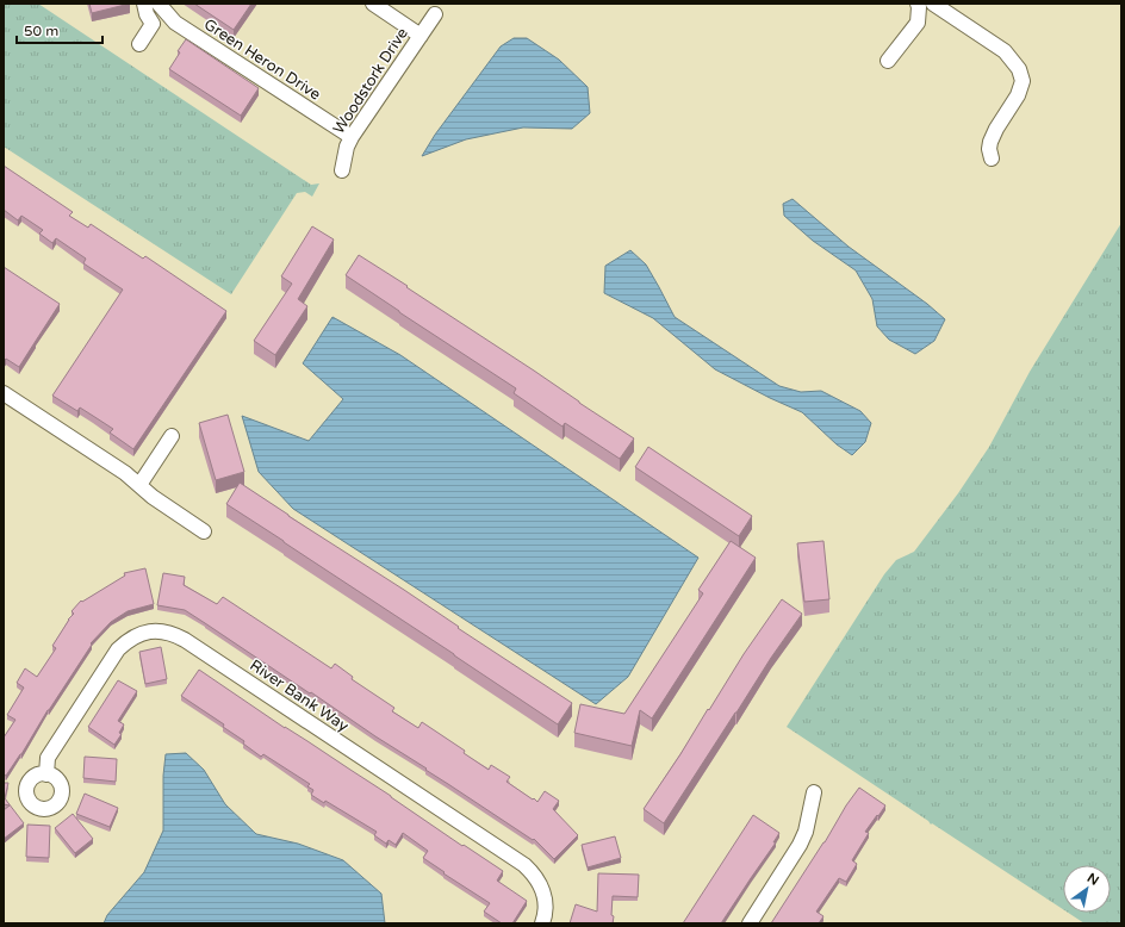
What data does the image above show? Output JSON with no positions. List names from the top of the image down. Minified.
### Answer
{"streets":{"street":["Green Heron Drive","Woodstork Drive","River Bank Way"]},"crossings":[["Green Heron Drive","Woodstork Drive"]],"scale_bar":"50 m","north":"top right"}
